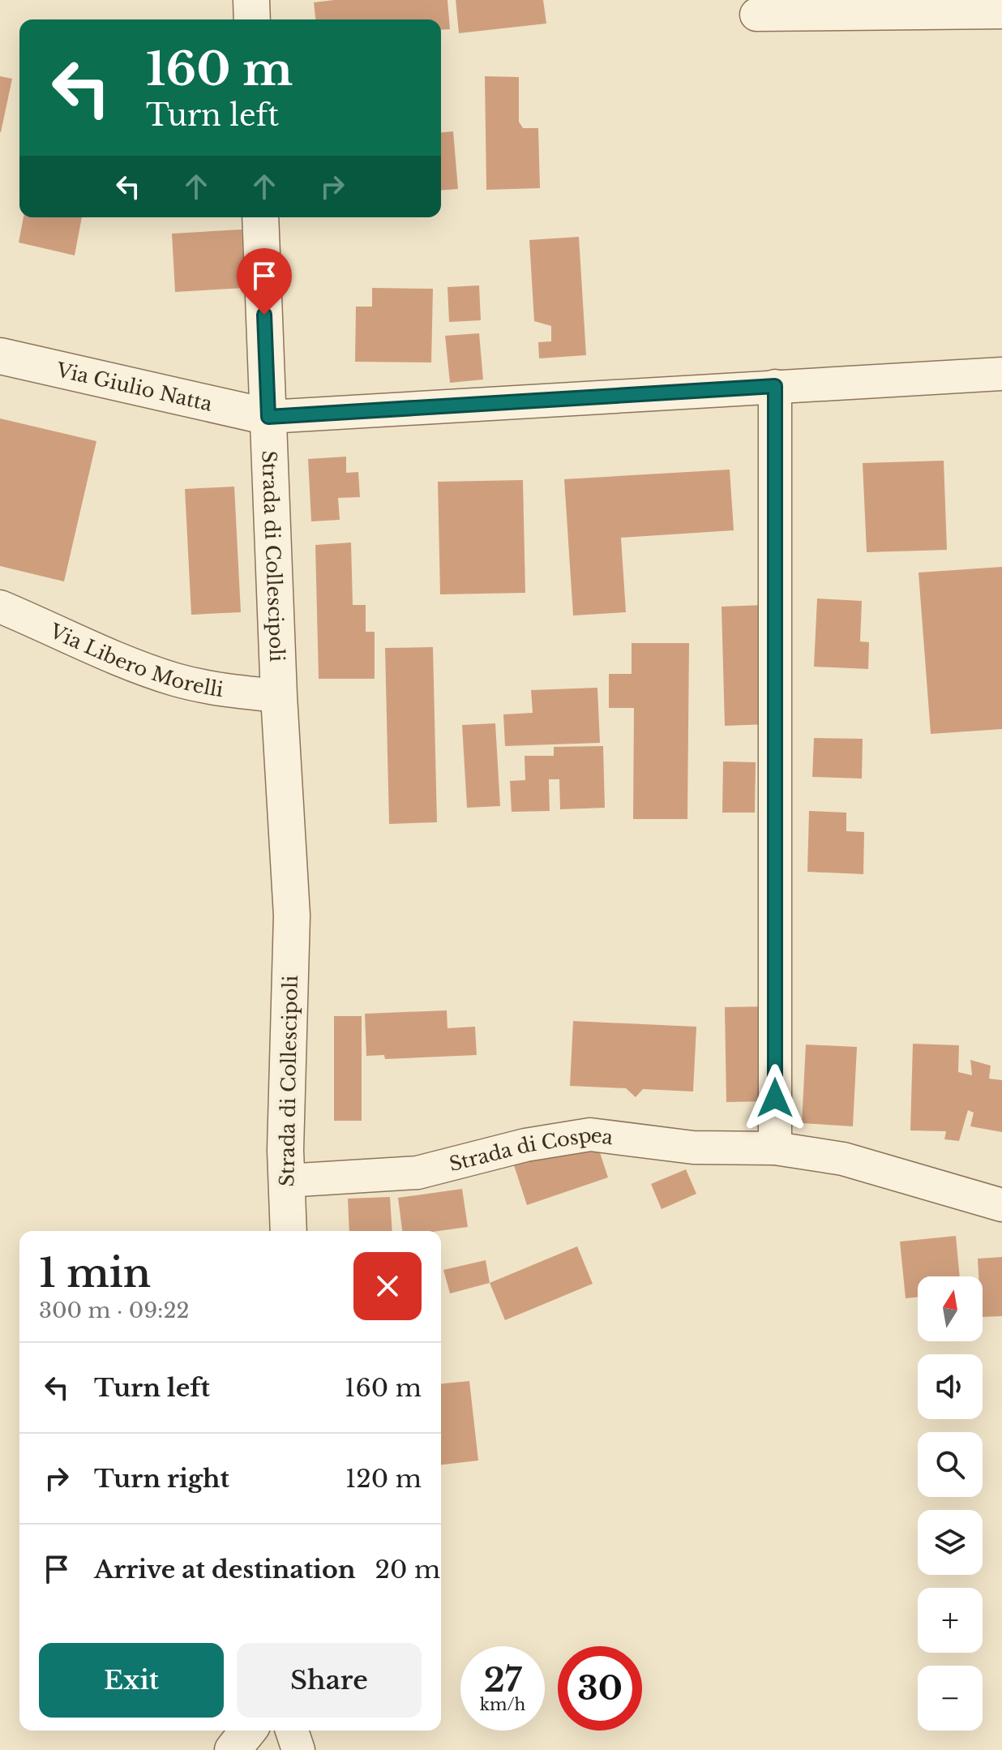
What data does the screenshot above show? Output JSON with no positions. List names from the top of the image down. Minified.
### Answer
{"streets":{"street":["Via Giulio Natta","Strada di Collescipoli","Via Libero Morelli","Strada di Cospea"]},"crossings":[["Via Giulio Natta","Strada di Collescipoli"],["Strada di Collescipoli","Via Libero Morelli"],["Strada di Collescipoli","Strada di Cospea"]],"north":"top","page":{"turn":["160 m","Turn left"],"heading":["1 min","300 m · 09:22"],"map_buttons":["+","−"],"list":[{"name":"Turn left","value":"160 m"},{"name":"Turn right","value":"120 m"},{"name":"Arrive at destination","value":"20 m"}],"buttons":["Exit","Share"],"speed":"27 km/h","limit":"30"}}
